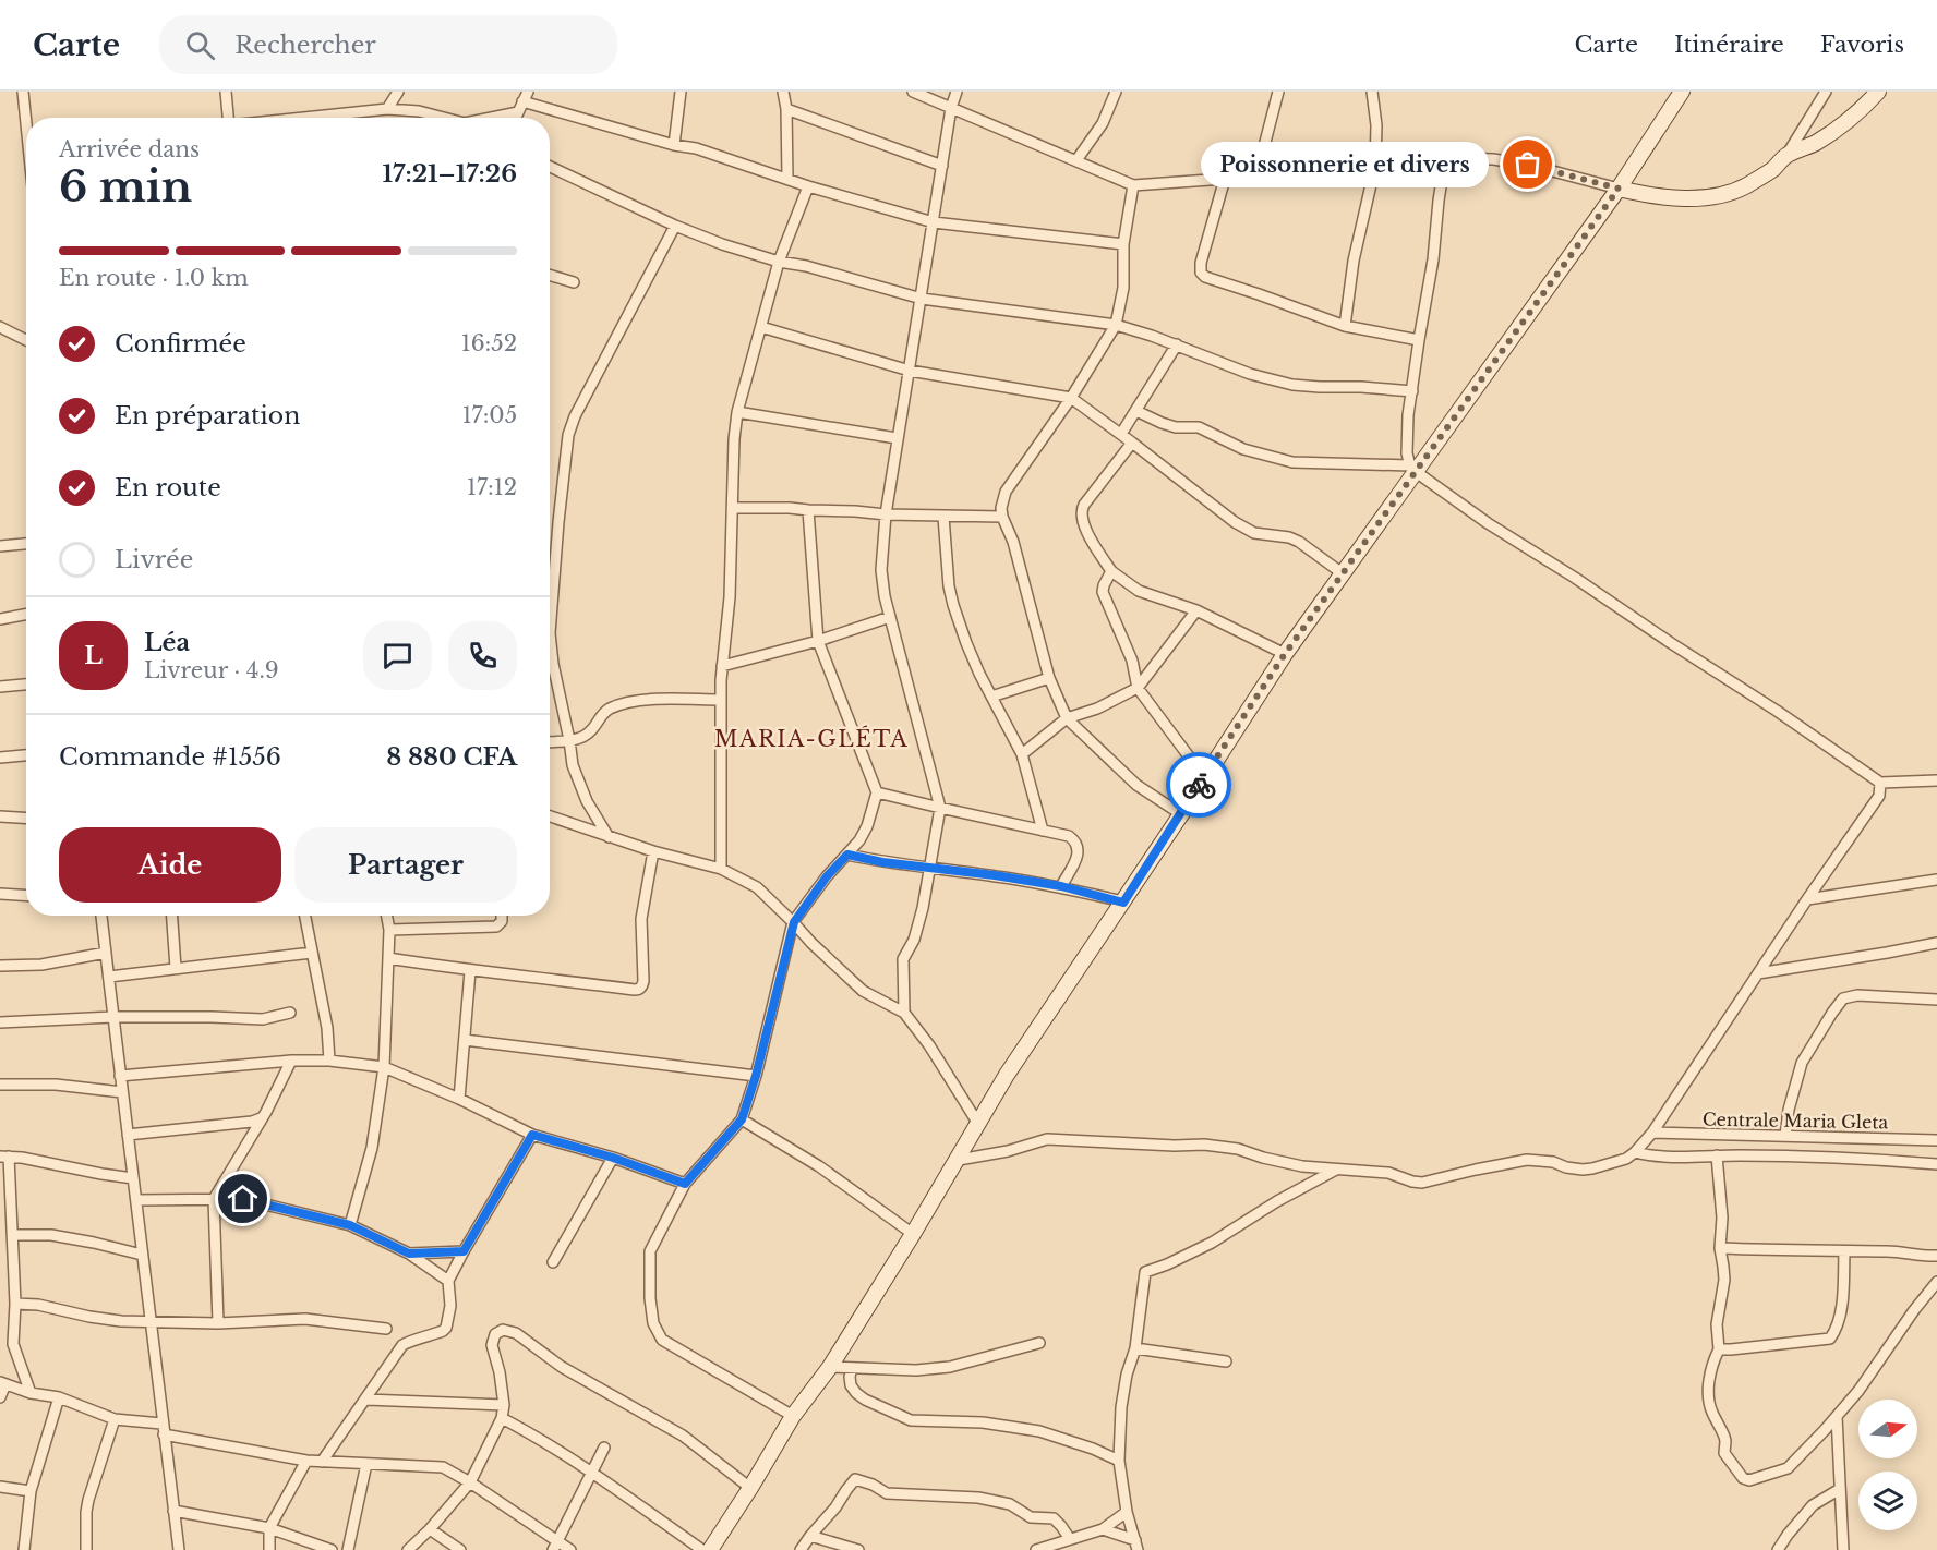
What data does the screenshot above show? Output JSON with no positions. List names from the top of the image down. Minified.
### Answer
{"streets":{"street":["Centrale Maria Gleta"]},"districts":["MARIA-GLÉTA"],"places":["Poissonnerie et divers"],"north":"right","page":{"header":"Carte","search":"Rechercher","nav":["Carte","Itinéraire","Favoris"],"heading":["6 min","Arrivée dans","17:21–17:26"],"panel":["Léa","Livreur · 4.9","Commande #1556","8 880 CFA"],"bubble":"Poissonnerie et divers","bar":"En route · 1.0 km","list":[["Confirmée","16:52"],["En préparation","17:05"],["En route","17:12"],"Livrée"],"round":"L","buttons":["Aide","Partager"]}}
